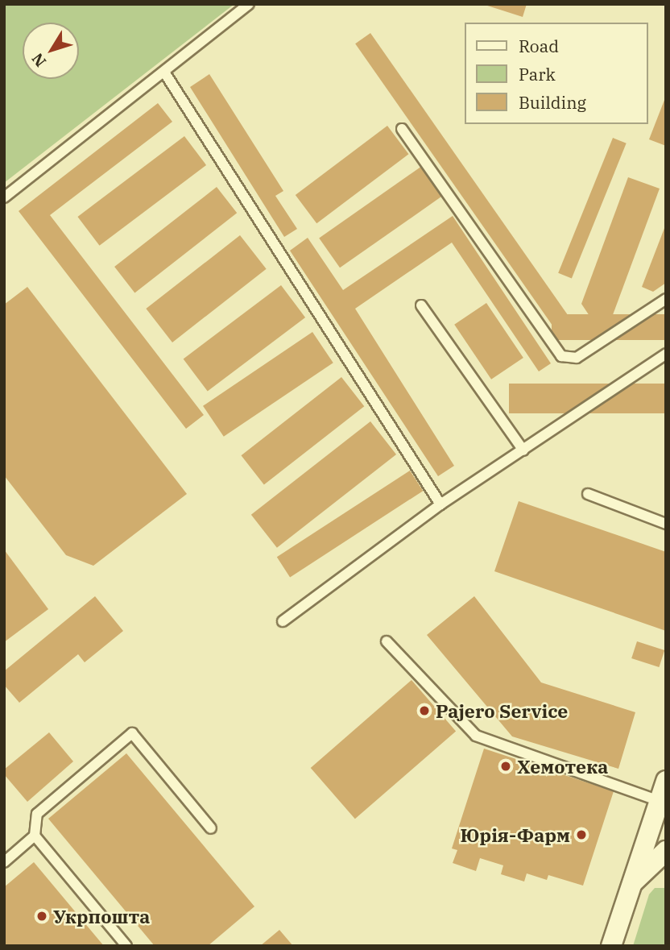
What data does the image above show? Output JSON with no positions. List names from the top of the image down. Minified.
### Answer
{"places":["Pajero Service","Хемотека","Юрія-Фарм","Укрпошта"],"legend":["Road","Park","Building"],"north":"bottom left"}
